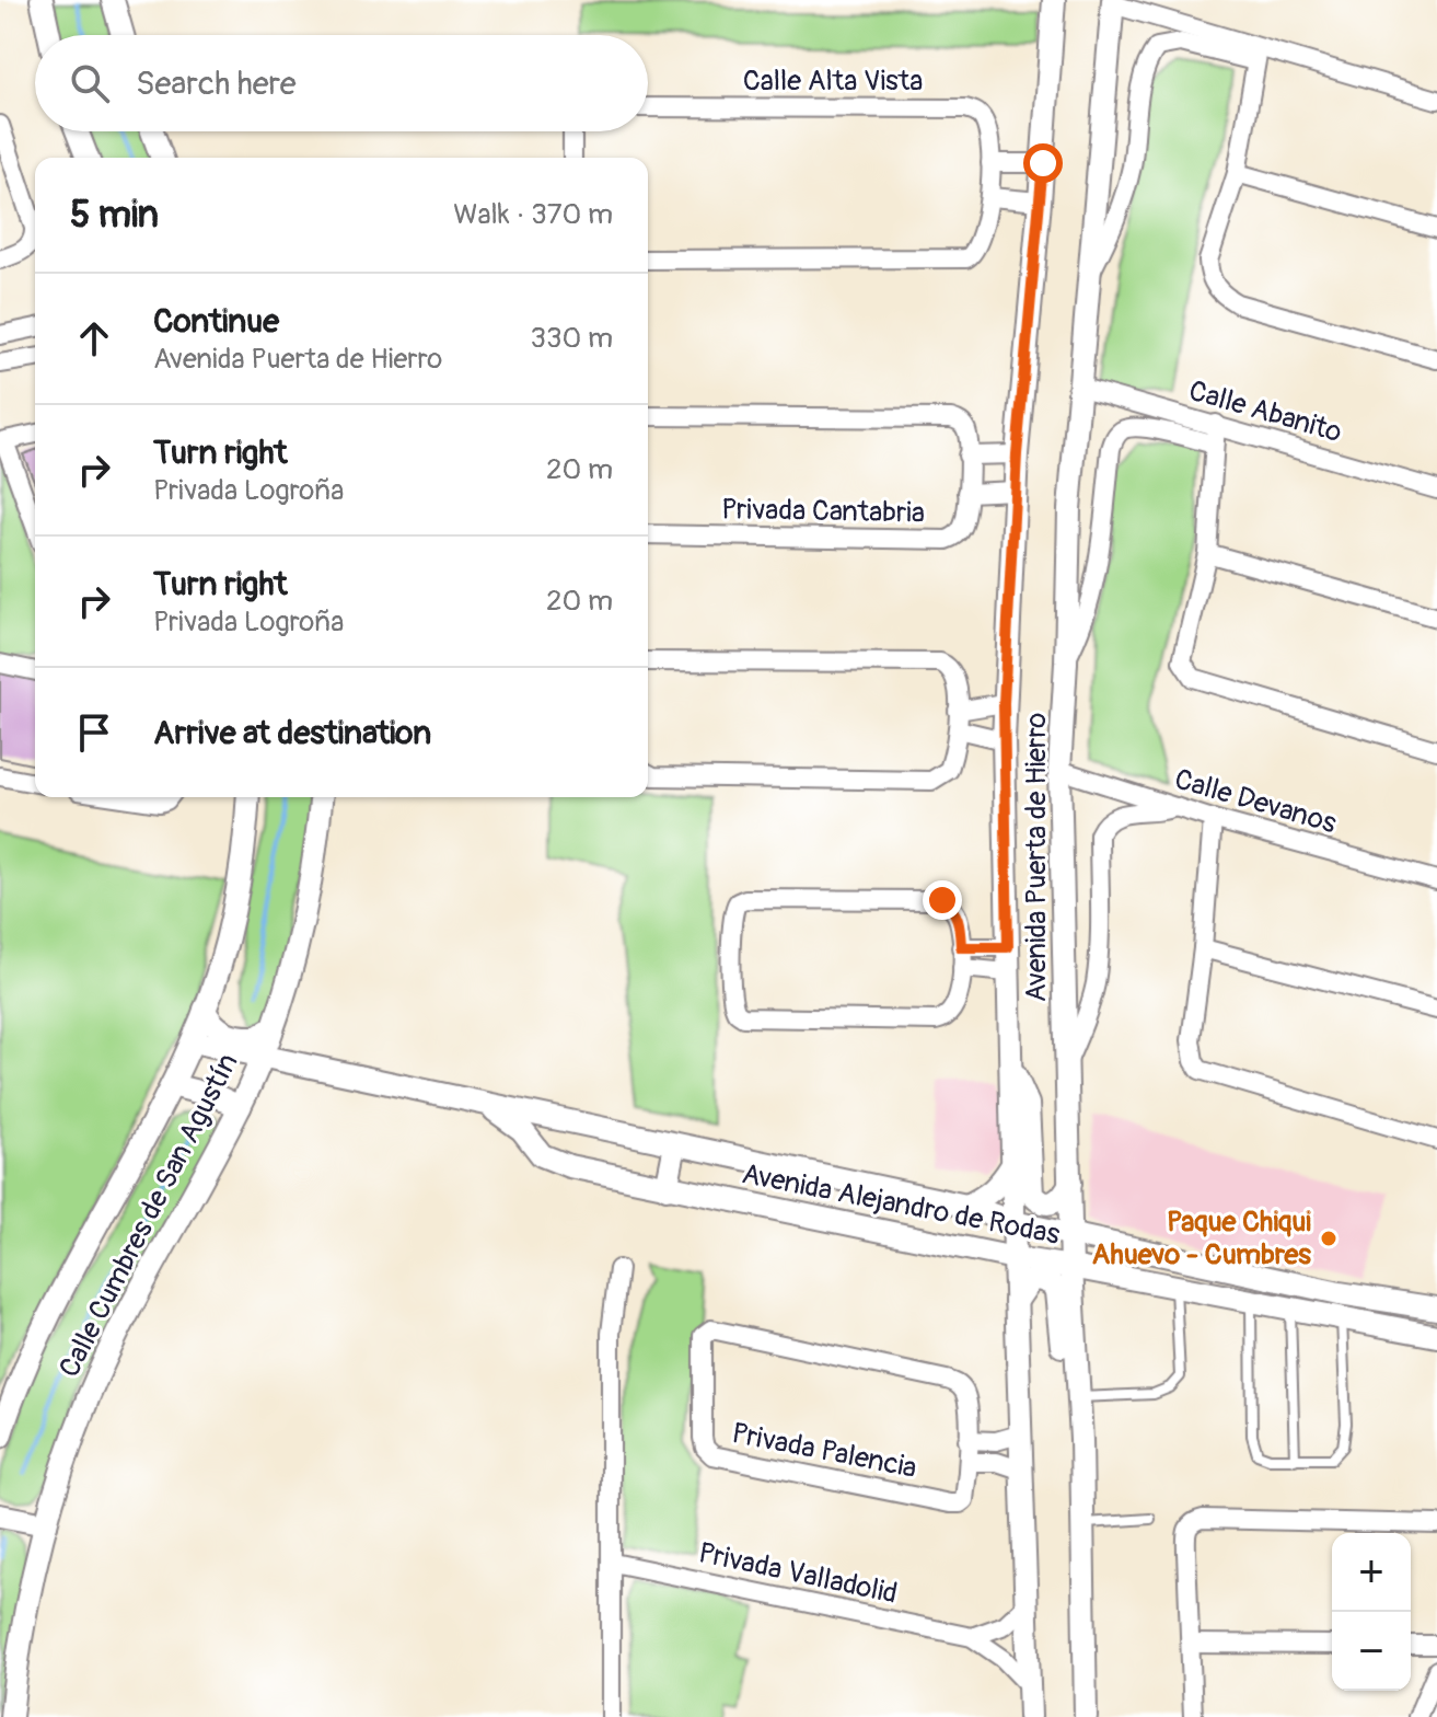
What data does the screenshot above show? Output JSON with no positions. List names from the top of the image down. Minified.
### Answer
{"streets":{"street":["Calle Alta Vista","Calle Abanito","Privada Cantabria","Calle Devanos","Avenida Puerta de Hierro","Avenida Alejandro de Rodas","Calle Cumbres de San Agustín","Privada Palencia","Privada Valladolid"]},"crossings":[["Calle Abanito","Avenida Puerta de Hierro"],["Privada Cantabria","Avenida Puerta de Hierro"],["Calle Devanos","Avenida Puerta de Hierro"],["Avenida Puerta de Hierro","Avenida Alejandro de Rodas"],["Avenida Puerta de Hierro","Privada Valladolid"],["Avenida Alejandro de Rodas","Calle Cumbres de San Agustín"]],"places":["Paque Chiqui Ahuevo - Cumbres"],"page":{"search":"Search here","heading":["5 min","Walk · 370 m"],"list":[["Continue","Avenida Puerta de Hierro","330 m"],["Turn right","Privada Logroña","20 m"],["Turn right","Privada Logroña","20 m"],"Arrive at destination"],"map_buttons":["+","−"]}}
